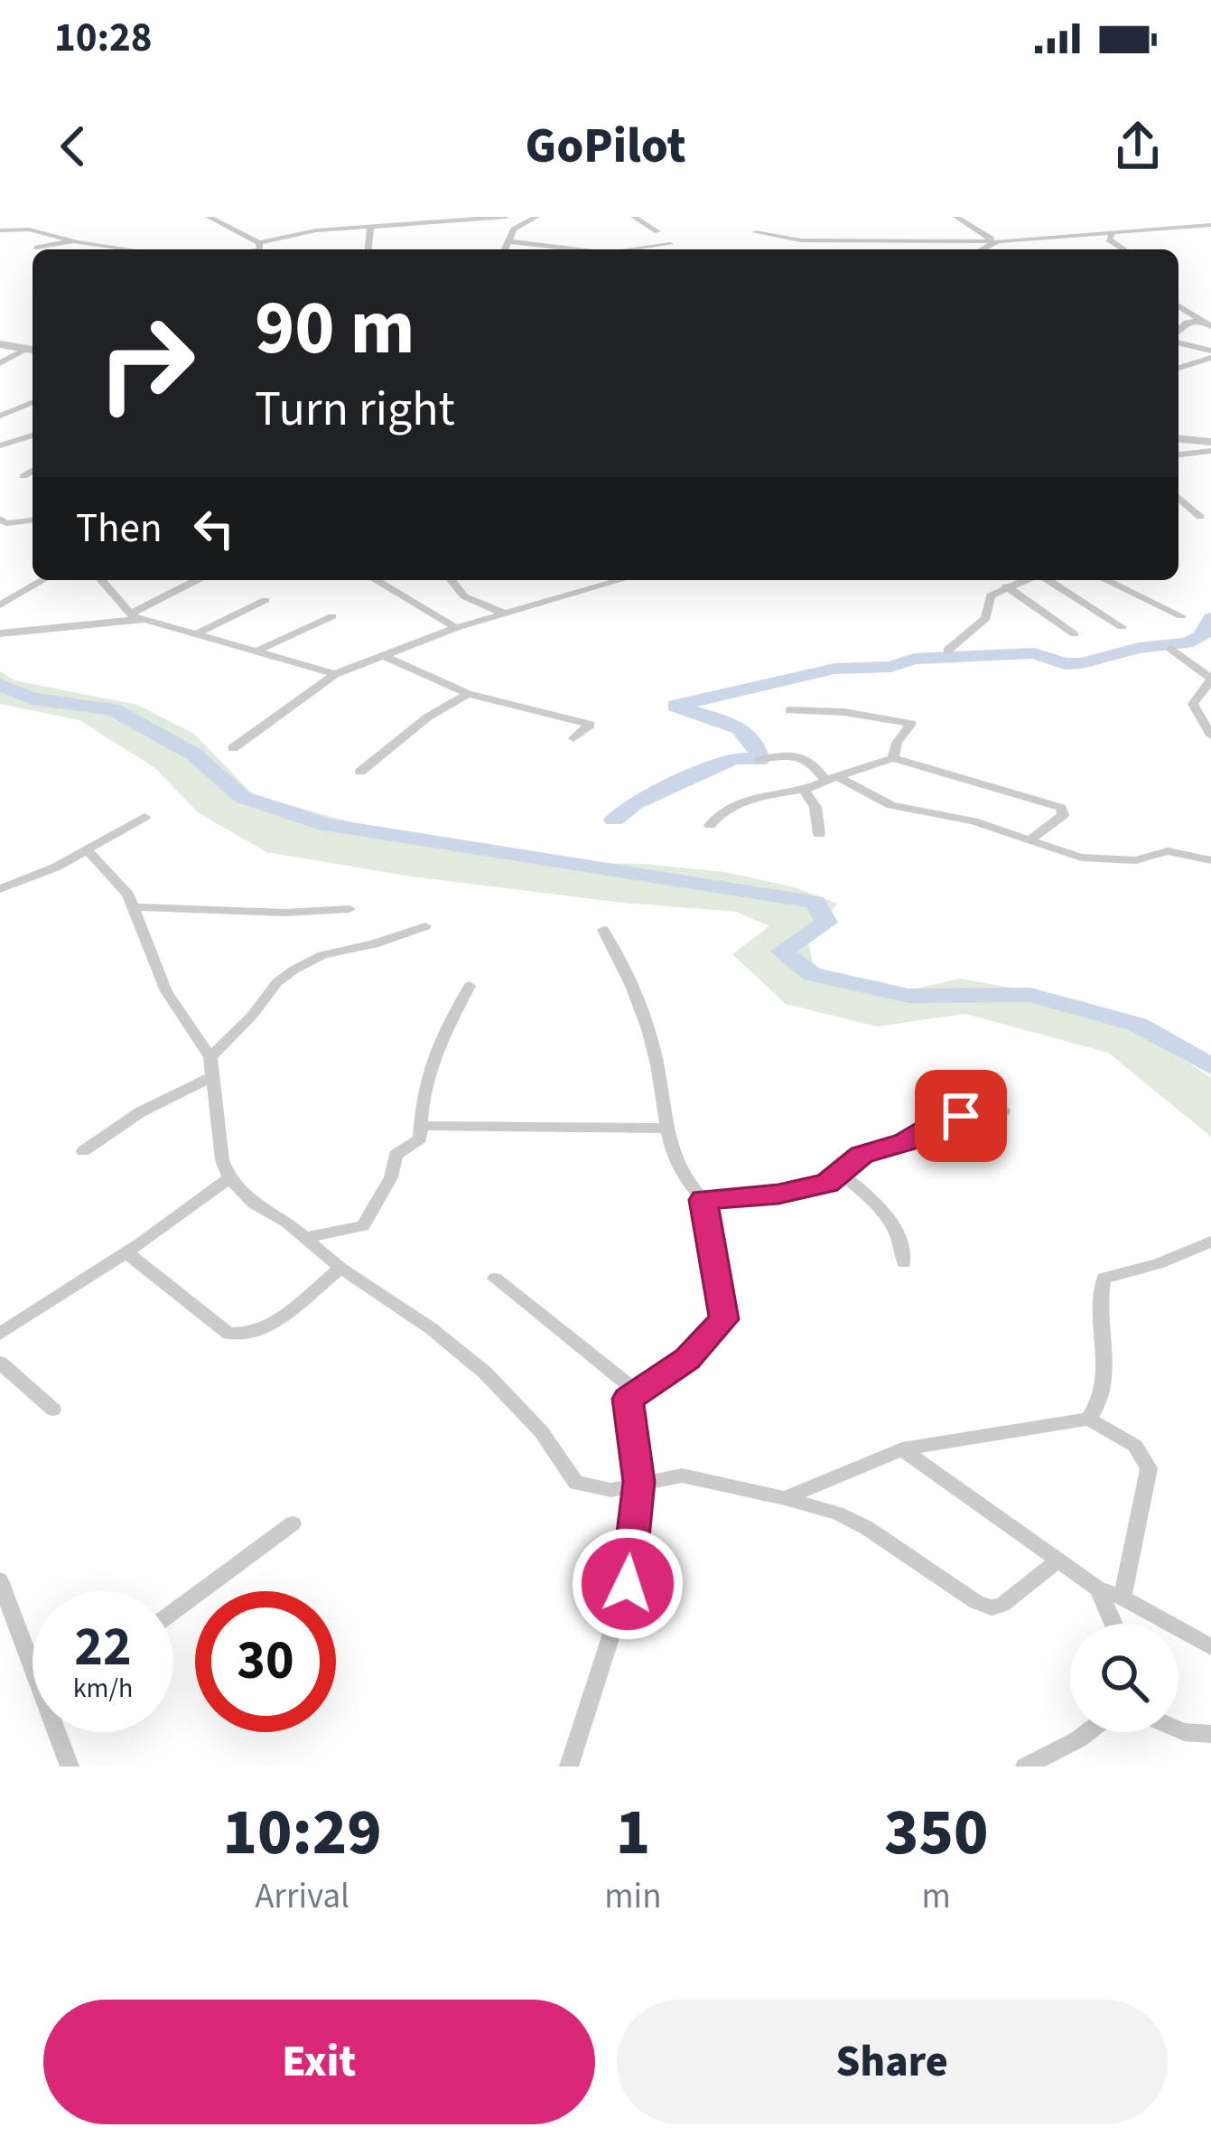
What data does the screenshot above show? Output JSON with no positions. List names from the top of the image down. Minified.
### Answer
{"page":{"status":"10:28","header":"GoPilot","turn":["90 m","Turn right"],"then":"Then","speed":"22 km/h","limit":"30","eta":["10:29","Arrival","1","min","350","m"],"buttons":["Exit","Share"]}}
